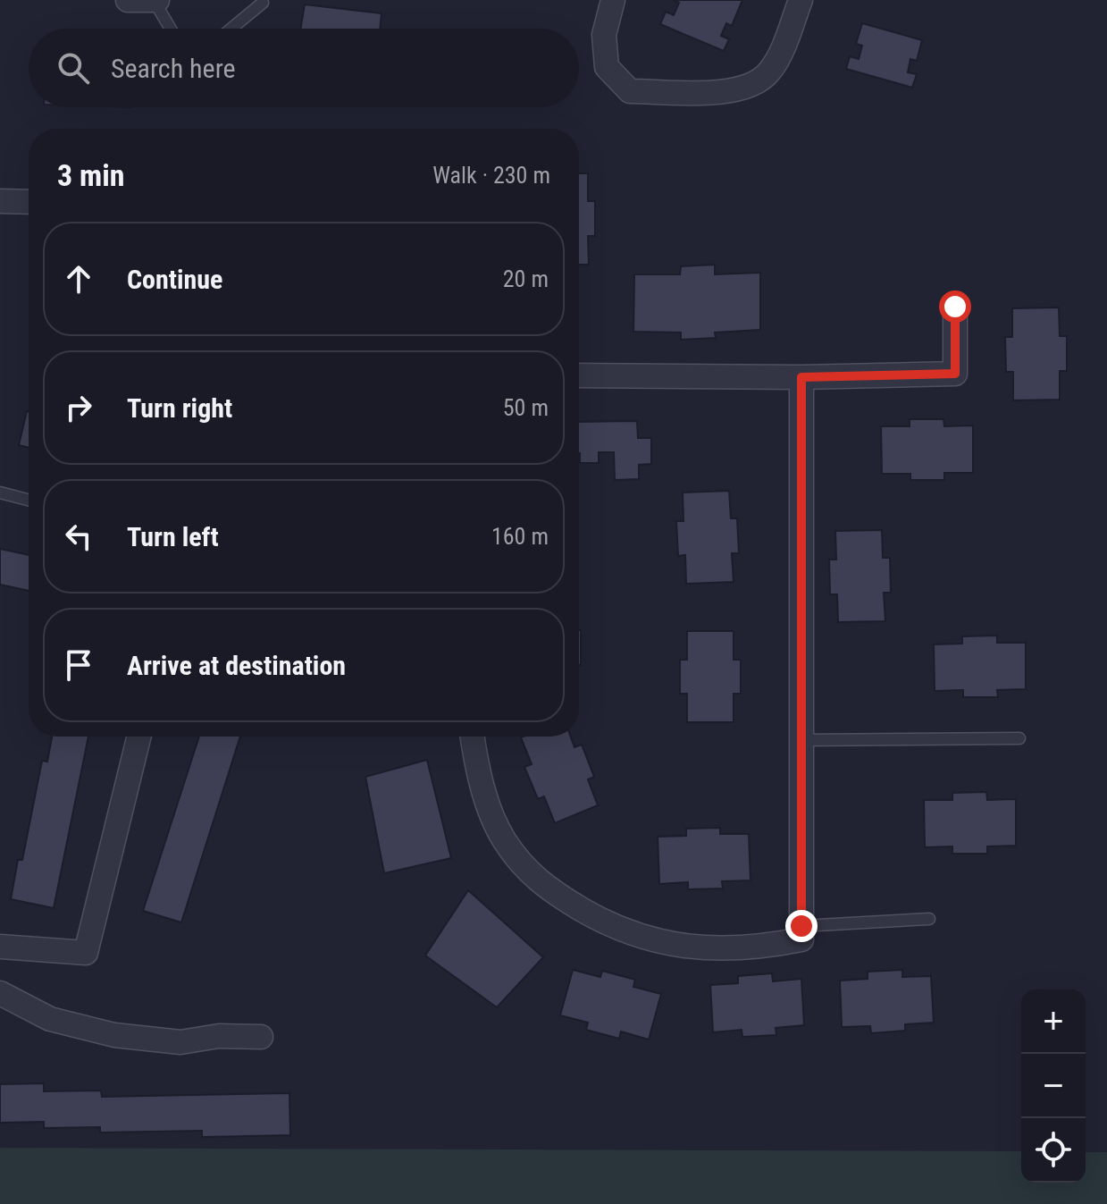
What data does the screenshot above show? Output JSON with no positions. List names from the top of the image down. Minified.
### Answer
{"page":{"search":"Search here","heading":["3 min","Walk · 230 m"],"list":[["Continue","20 m"],["Turn right","50 m"],["Turn left","160 m"],"Arrive at destination"],"map_buttons":["+","−"]}}
